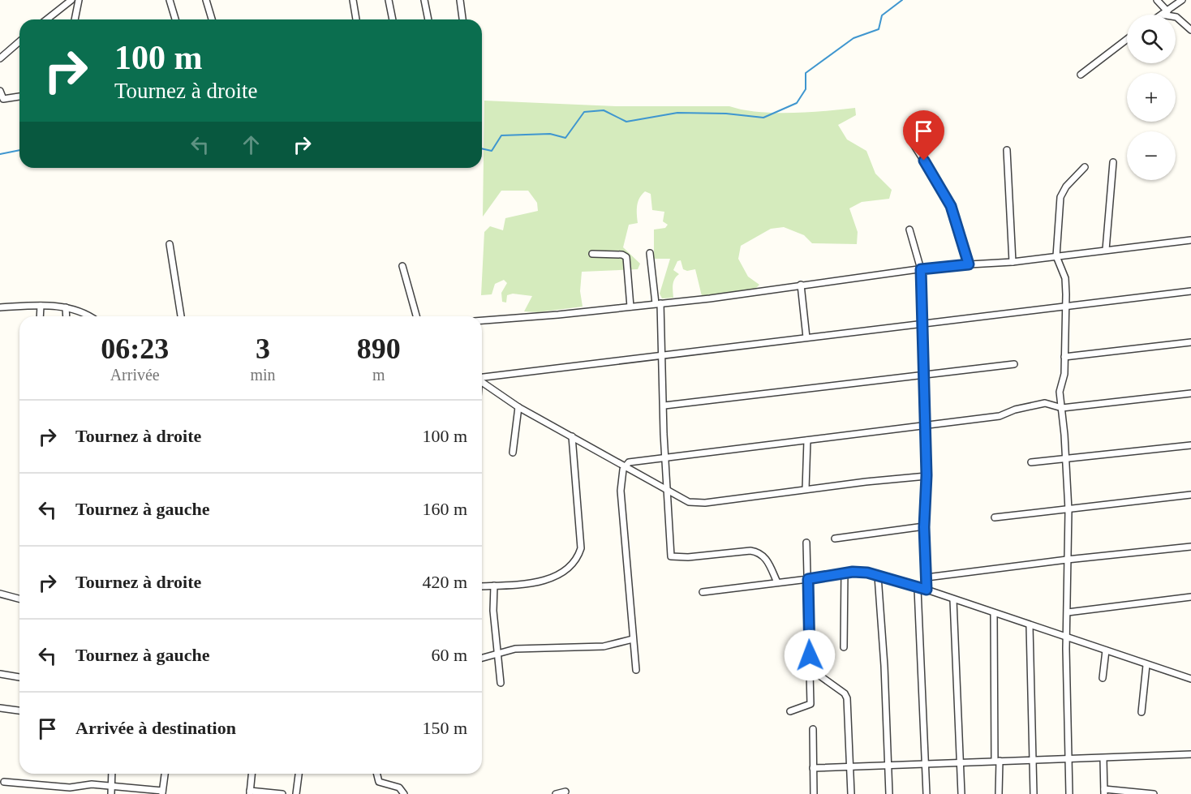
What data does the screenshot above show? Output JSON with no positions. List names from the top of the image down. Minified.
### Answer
{"page":{"map_buttons":["+","−"],"turn":["100 m","Tournez à droite"],"eta":["06:23","Arrivée","3","min","890","m"],"list":[{"name":"Tournez à droite","value":"100 m"},{"name":"Tournez à gauche","value":"160 m"},{"name":"Tournez à droite","value":"420 m"},{"name":"Tournez à gauche","value":"60 m"},{"name":"Arrivée à destination","value":"150 m"}]}}
